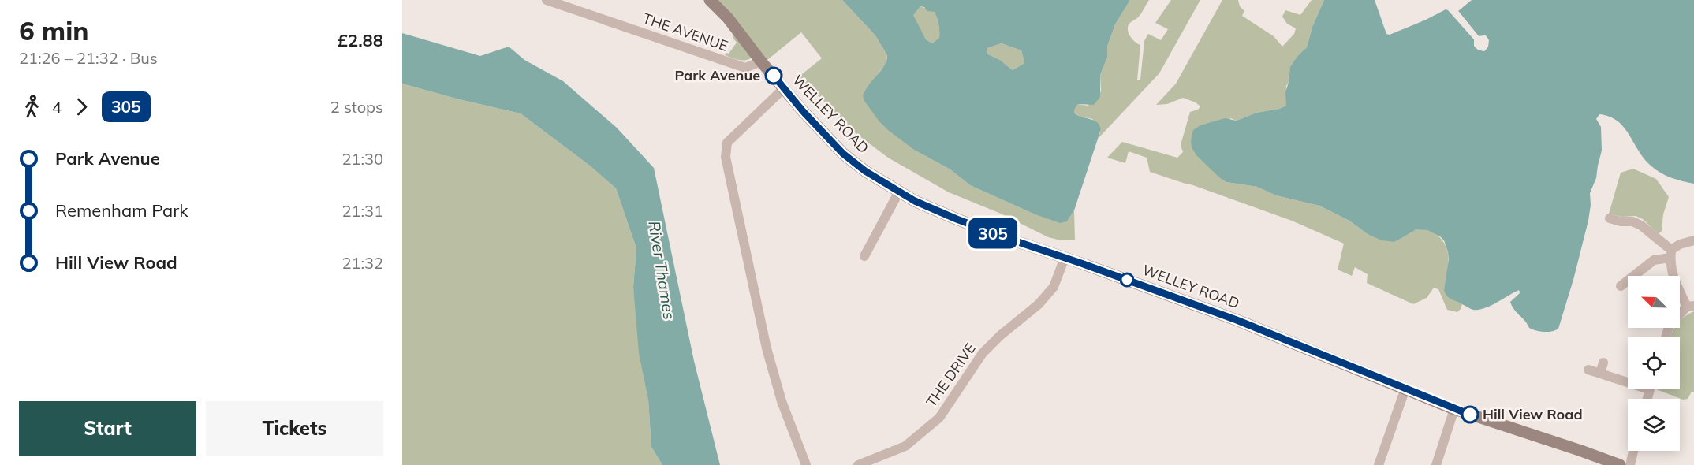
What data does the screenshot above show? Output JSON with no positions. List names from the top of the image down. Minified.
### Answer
{"streets":{"main road":["WELLEY ROAD"],"street":["THE AVENUE","THE DRIVE"]},"crossings":[["THE AVENUE","WELLEY ROAD"],["WELLEY ROAD","THE DRIVE"]],"water":["River Thames"],"places":["Park Avenue","Hill View Road"],"lines":["bus line 305"],"north":"top left","page":{"heading":["6 min","21:26 – 21:32 · Bus","£2.88"],"on_map":"305","legs":["4","305","2 stops"],"list":[{"name":"Park Avenue","value":"21:30"},{"name":"Remenham Park","value":"21:31"},{"name":"Hill View Road","value":"21:32"}],"buttons":["Start","Tickets"]}}
